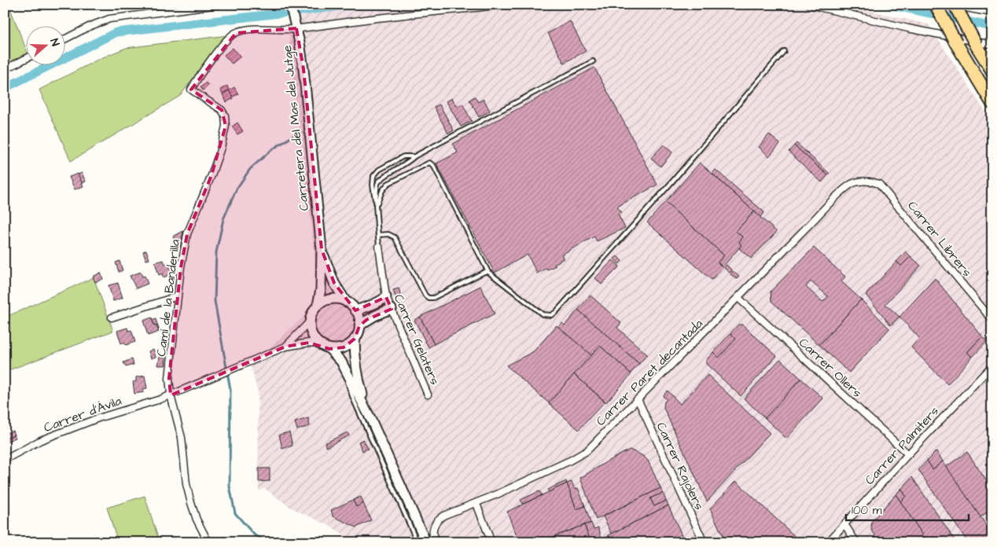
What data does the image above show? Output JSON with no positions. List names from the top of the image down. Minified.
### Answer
{"streets":{"street":["Carretera del Mas del Jutge","Carrer Librers","Camí de la Banderilla","Carrer Gelaters","Carrer Ollers","Carrer Paret decantada","Carrer d'Àvila","Carrer Palmiters","Carrer Rajolers"]},"crossings":[["Carretera del Mas del Jutge","Camí de la Banderilla"],["Carrer Librers","Carrer Paret decantada"],["Camí de la Banderilla","Carrer d'Àvila"],["Carrer Ollers","Carrer Paret decantada"],["Carrer Ollers","Carrer Palmiters"],["Carrer Paret decantada","Carrer Rajolers"]],"scale_bar":"100 m","north":"right"}
